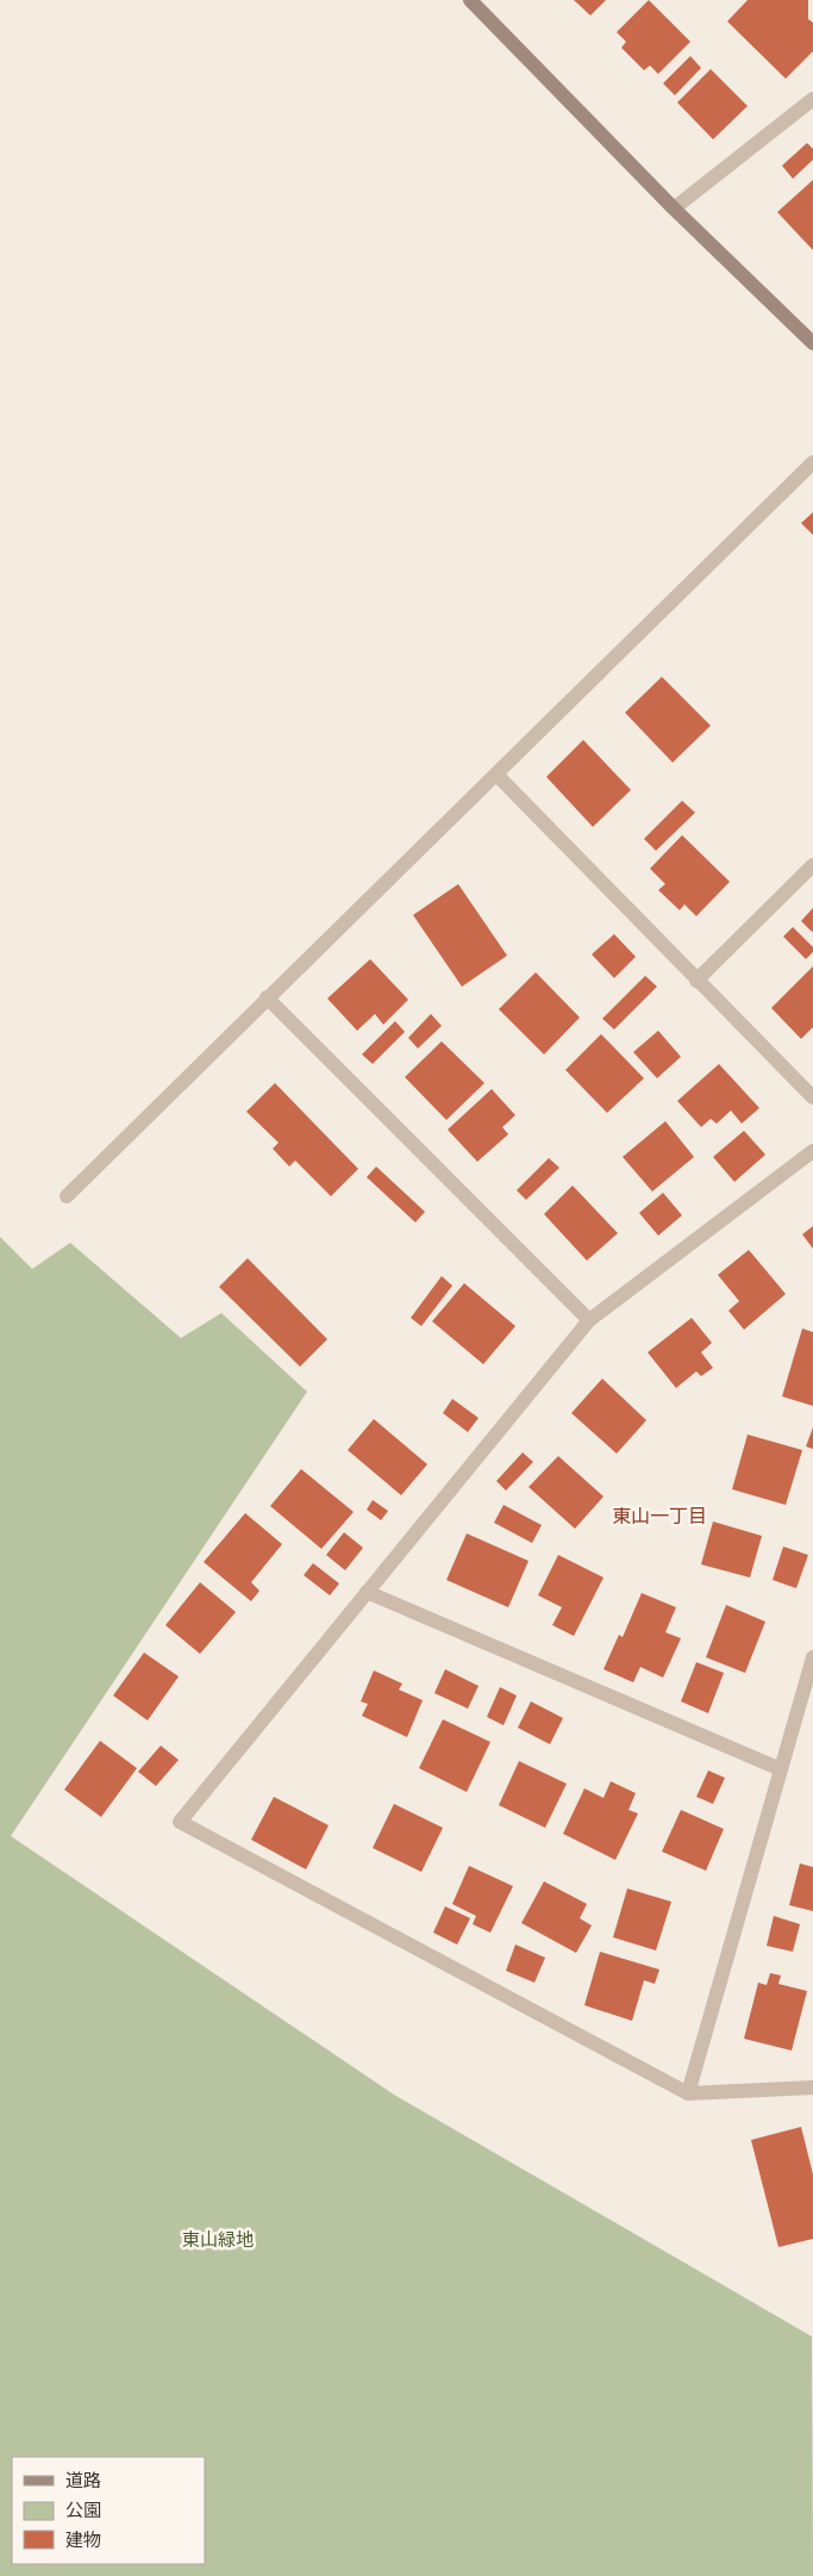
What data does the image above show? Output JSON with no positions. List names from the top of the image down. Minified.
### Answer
{"districts":["東山一丁目"],"parks":["東山緑地"],"legend":["道路","公園","建物"]}
